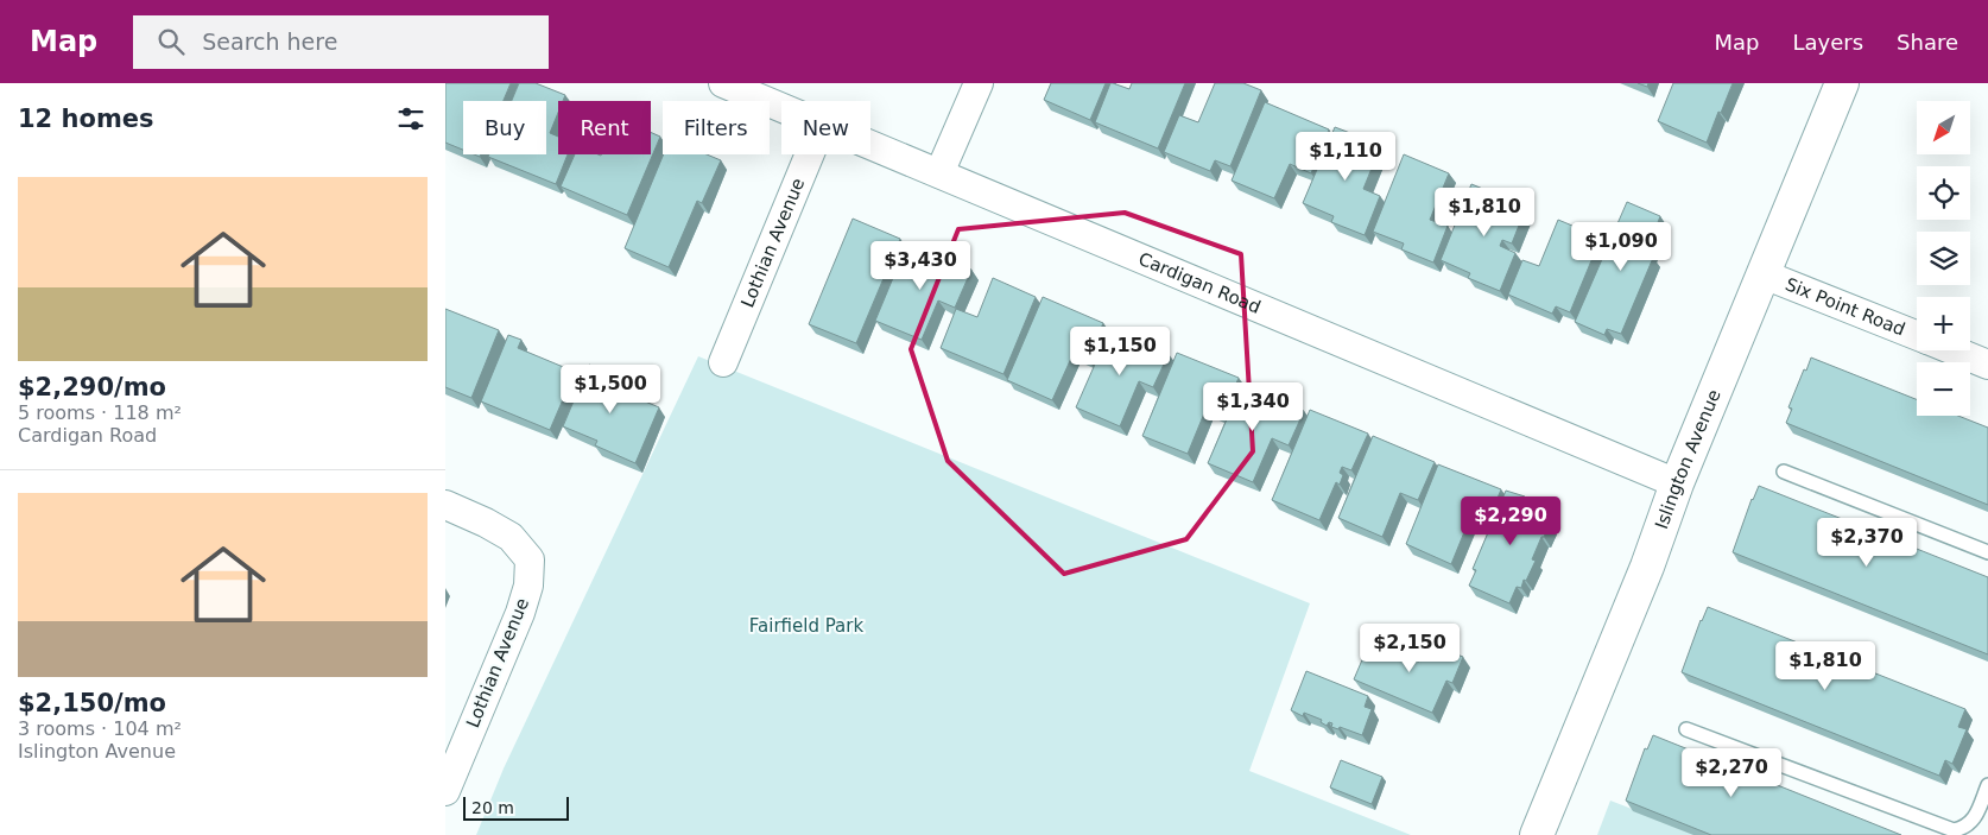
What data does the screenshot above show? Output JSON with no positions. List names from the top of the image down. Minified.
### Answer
{"streets":{"main road":["Islington Avenue"],"street":["Lothian Avenue","Cardigan Road","Six Point Road"]},"crossings":[["Cardigan Road","Islington Avenue"],["Six Point Road","Islington Avenue"]],"parks":["Fairfield Park"],"scale_bar":"20 m","north":"bottom left","page":{"header":"Map","search":"Search here","nav":["Map","Layers","Share"],"heading":"12 homes","map_buttons":["+","−"],"chip":["Buy","Rent","Filters","New"],"price":["$1,110","$1,810","$1,090","$3,430","$1,150","$1,500","$1,340","$2,290","$2,370","$2,150","$1,810","$2,270"],"list":[{"name":"$2,290/mo","note":"5 rooms · 118 m² · Cardigan Road"},{"name":"$2,150/mo","note":"3 rooms · 104 m² · Islington Avenue"}],"scale":"20 m"}}
